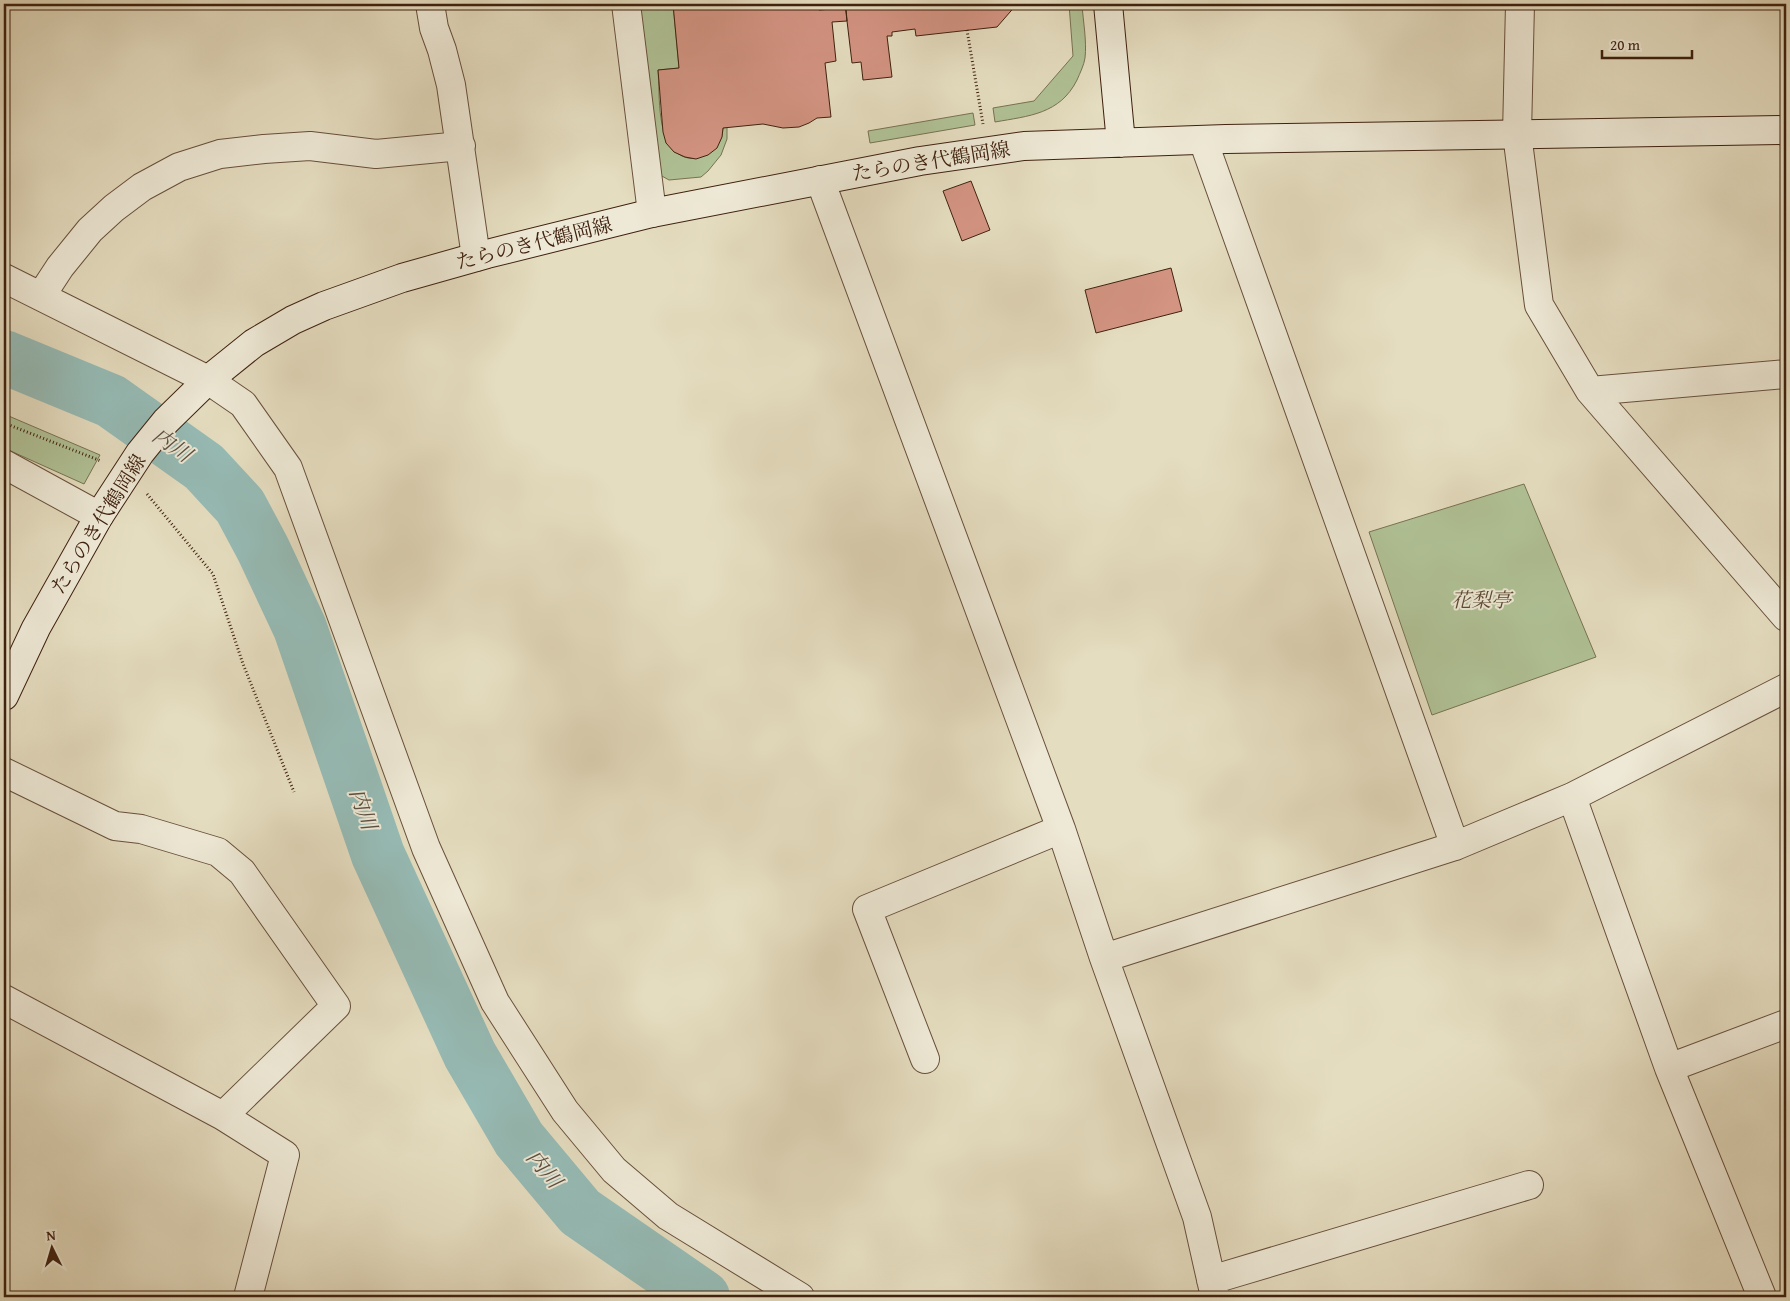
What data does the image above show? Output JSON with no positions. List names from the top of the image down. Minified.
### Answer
{"streets":{"street":["たらのき代鶴岡線"]},"water":["内川"],"parks":["花梨亭"],"scale_bar":"20 m","north":"top"}
